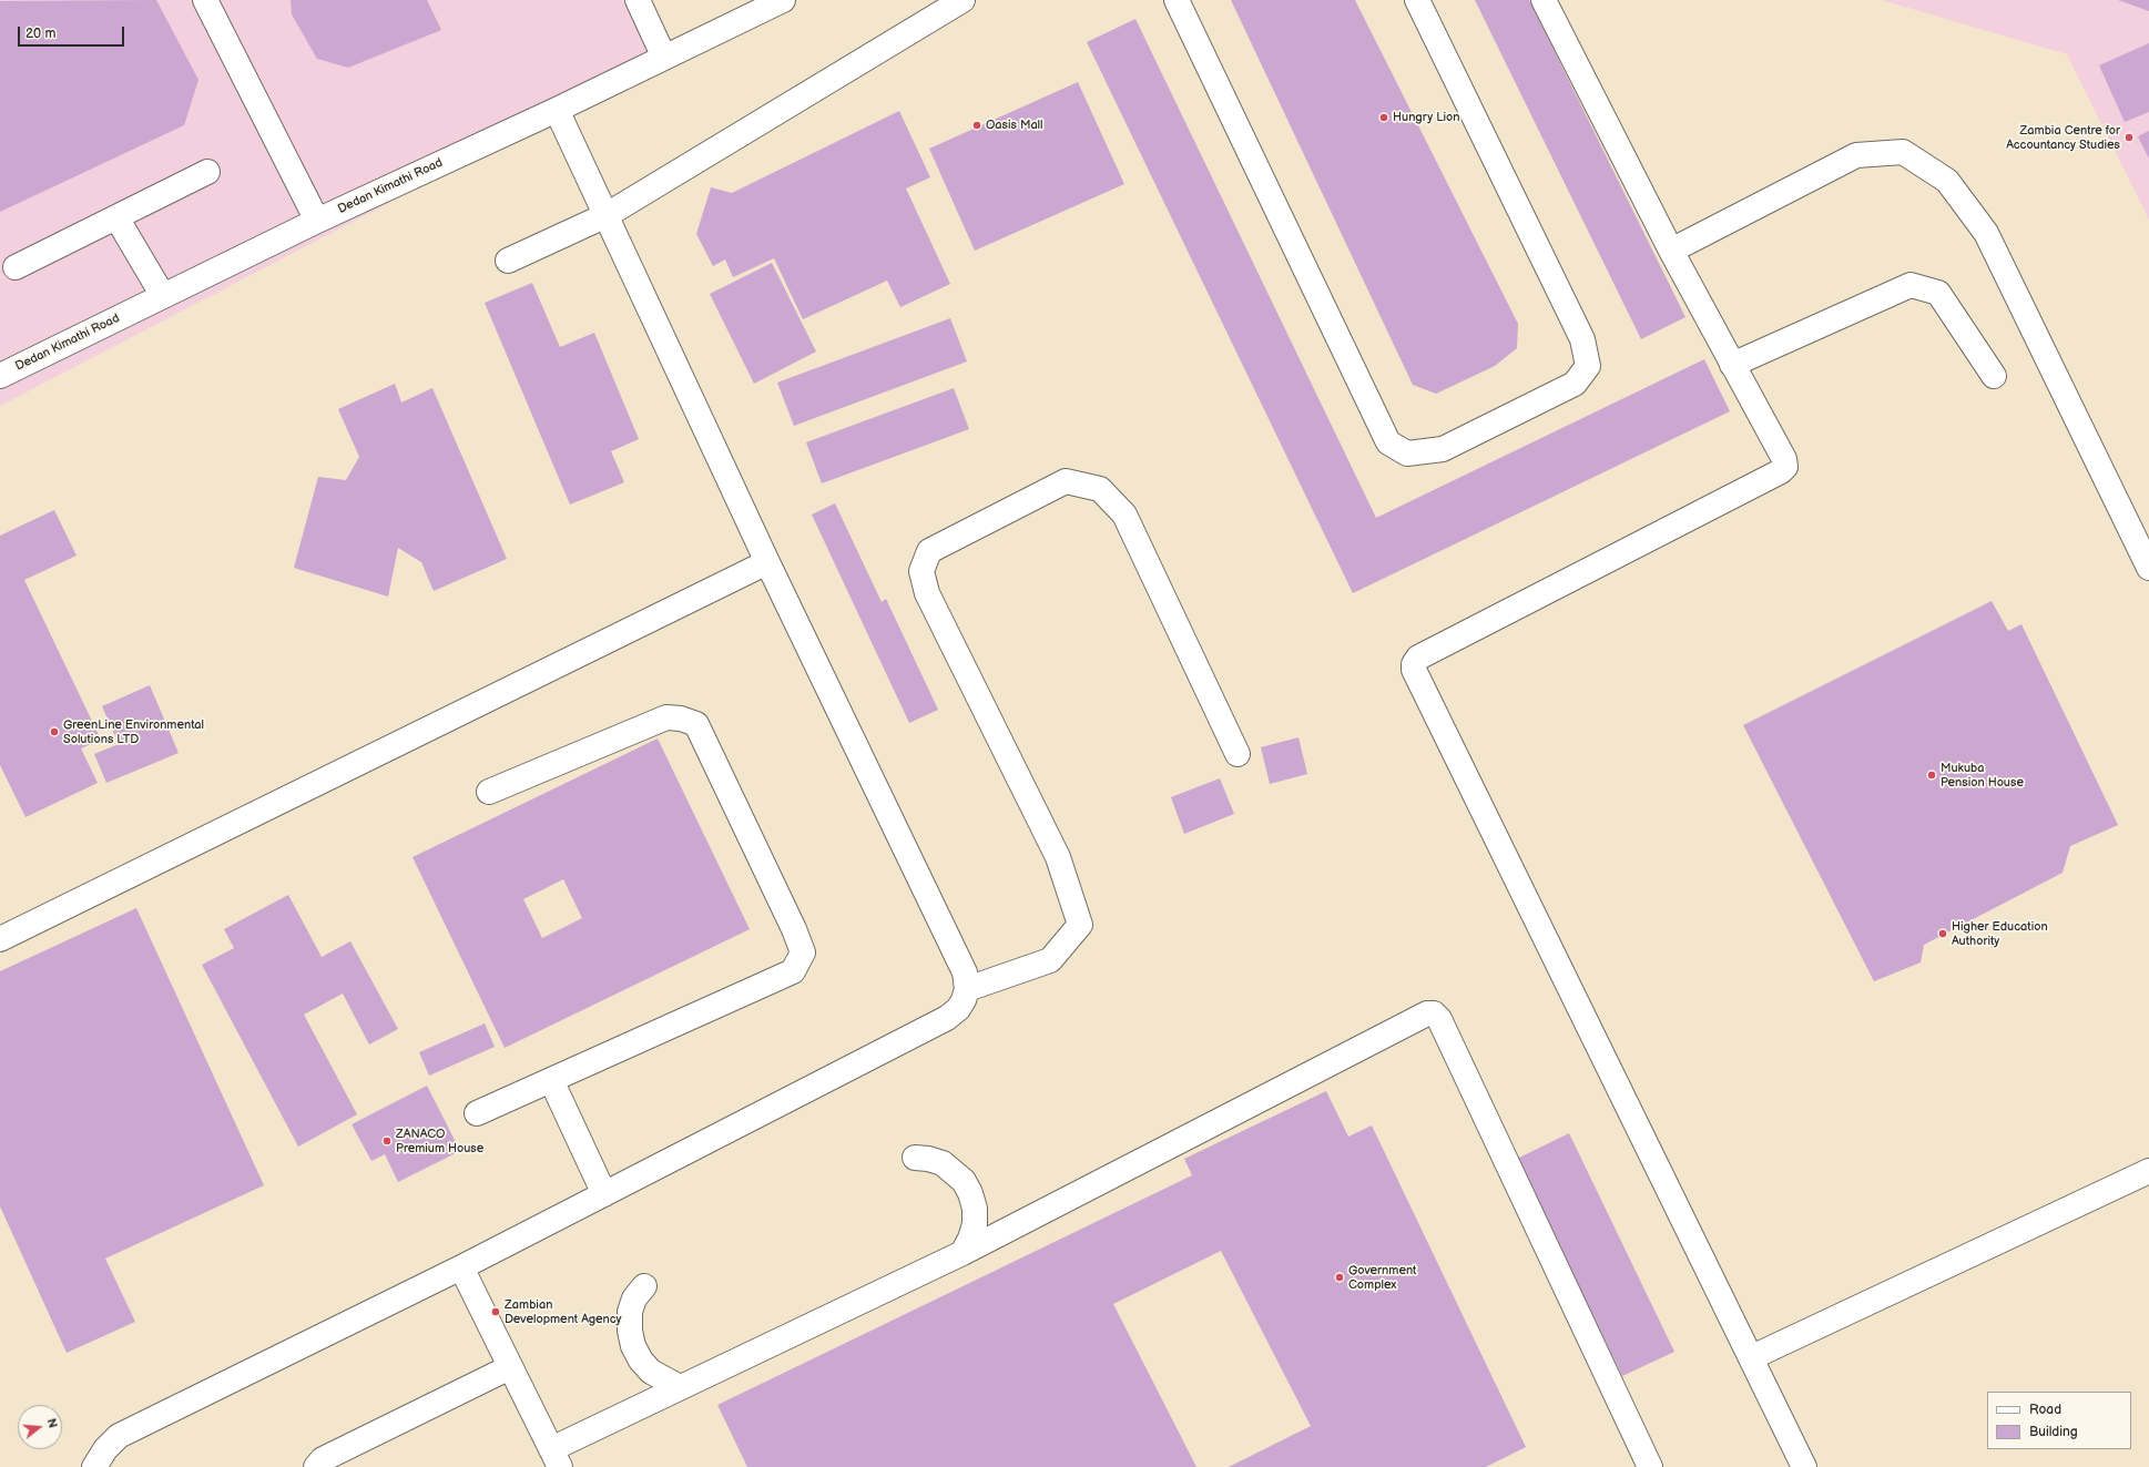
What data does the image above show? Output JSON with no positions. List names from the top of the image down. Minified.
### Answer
{"streets":{"street":["Dedan Kimathi Road"]},"places":["Hungry Lion","Oasis Mall","Zambia Centre for Accountancy Studies","GreenLine Environmental Solutions LTD","Mukuba Pension House","Higher Education Authority","ZANACO Premium House","Government Complex","Zambian Development Agency"],"legend":["Road","Building"],"scale_bar":"20 m","north":"right"}
